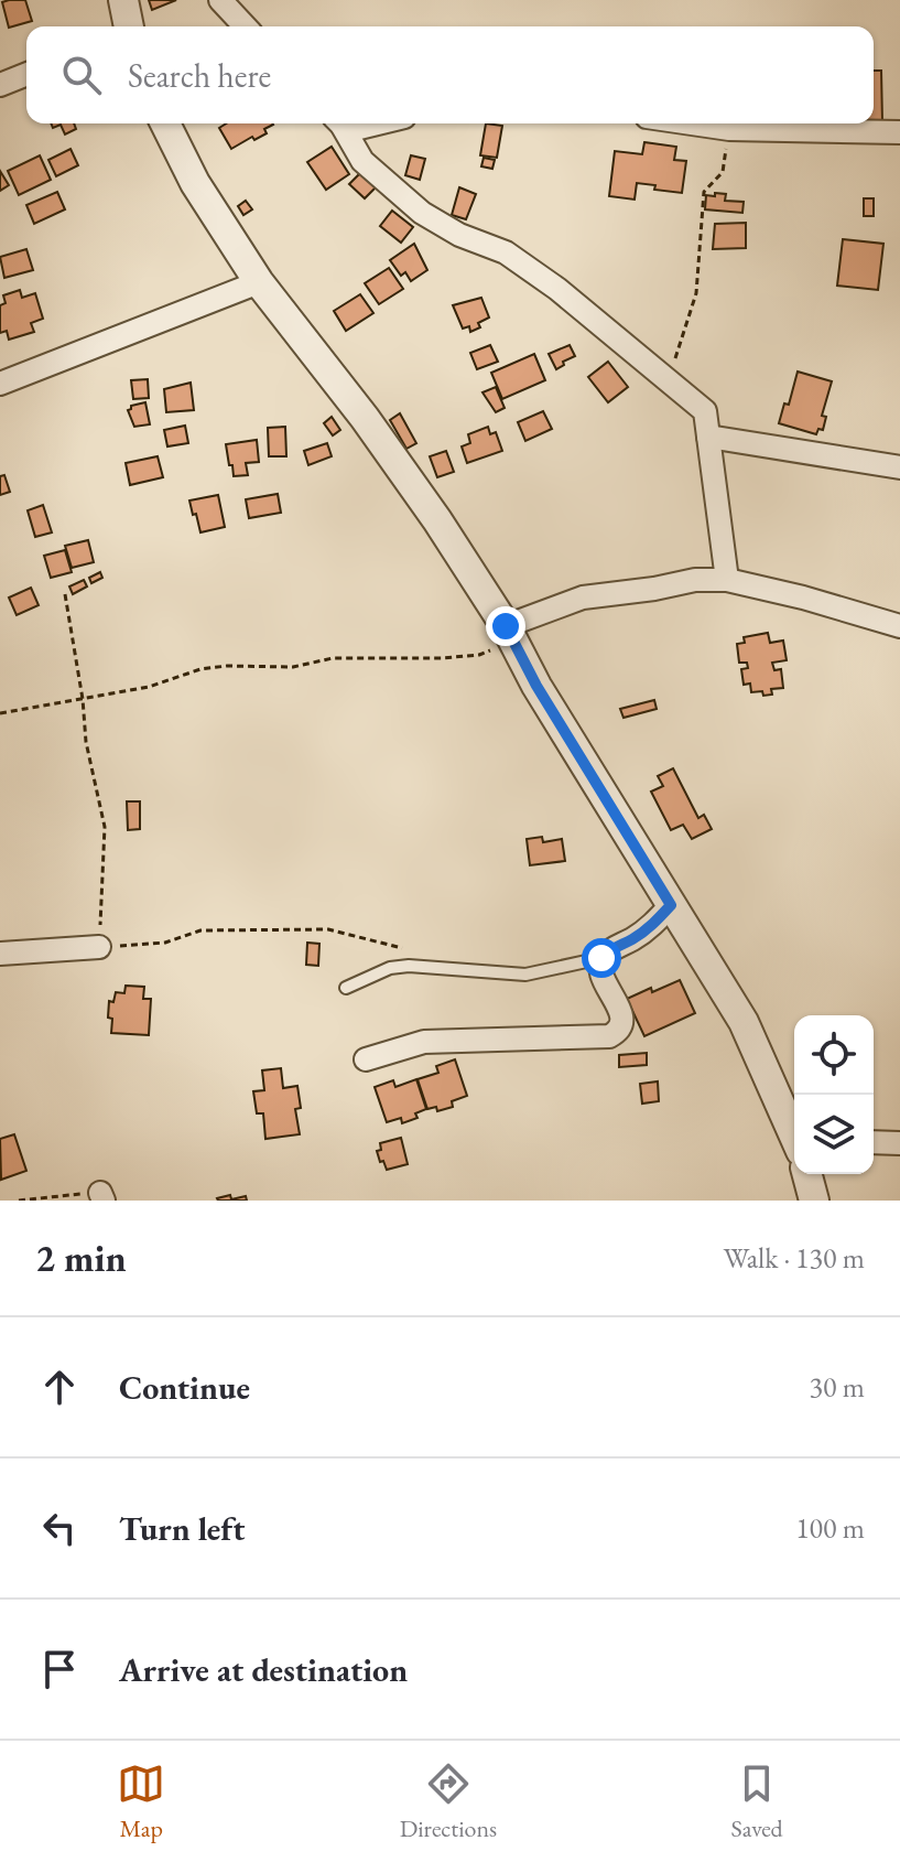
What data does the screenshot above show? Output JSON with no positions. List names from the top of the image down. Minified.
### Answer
{"page":{"search":"Search here","heading":["2 min","Walk · 130 m"],"list":[["Continue","30 m"],["Turn left","100 m"],"Arrive at destination"],"nav":["Map","Directions","Saved"]}}
